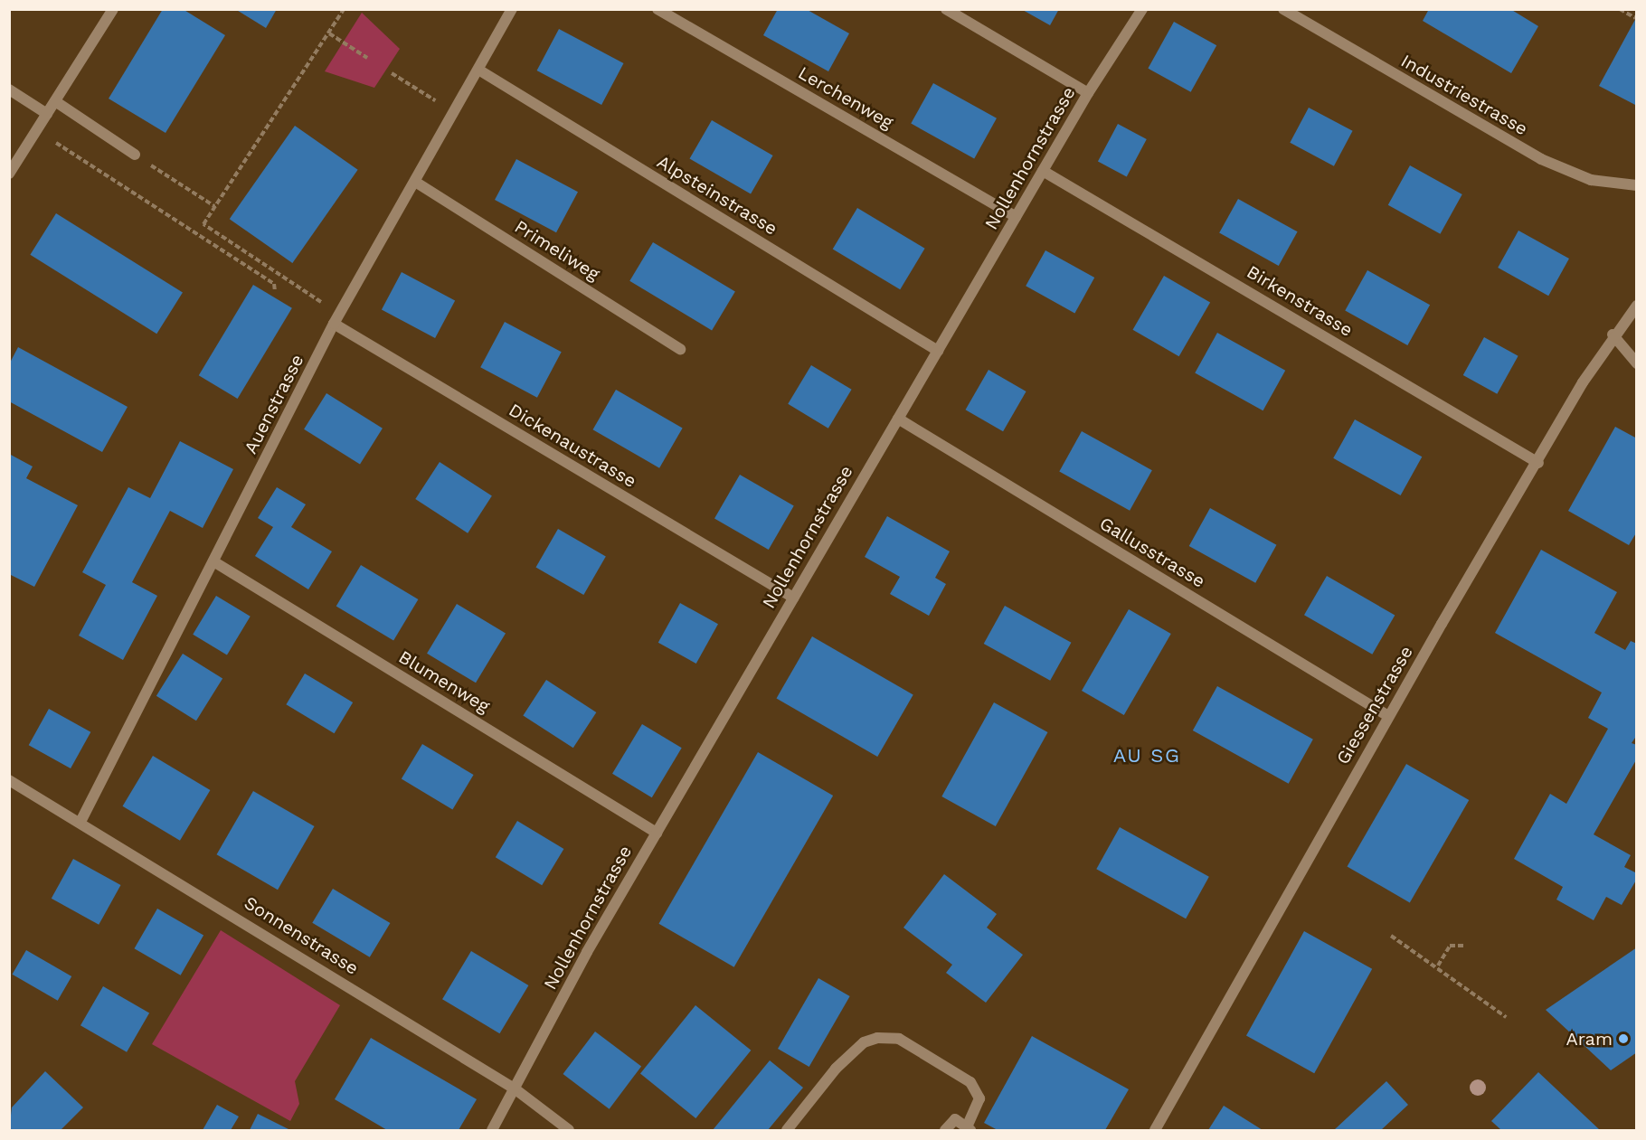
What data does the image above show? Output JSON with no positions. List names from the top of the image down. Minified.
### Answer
{"streets":{"street":["Industriestrasse","Lerchenweg","Nollenhornstrasse","Alpsteinstrasse","Primeliweg","Birkenstrasse","Auenstrasse","Dickenaustrasse","Gallusstrasse","Blumenweg","Giessenstrasse","Sonnenstrasse"]},"crossings":[["Lerchenweg","Nollenhornstrasse"],["Nollenhornstrasse","Alpsteinstrasse"],["Nollenhornstrasse","Birkenstrasse"],["Nollenhornstrasse","Dickenaustrasse"],["Nollenhornstrasse","Gallusstrasse"],["Nollenhornstrasse","Blumenweg"],["Nollenhornstrasse","Sonnenstrasse"],["Alpsteinstrasse","Auenstrasse"],["Primeliweg","Auenstrasse"],["Birkenstrasse","Giessenstrasse"],["Auenstrasse","Dickenaustrasse"],["Auenstrasse","Blumenweg"],["Auenstrasse","Sonnenstrasse"],["Gallusstrasse","Giessenstrasse"]],"districts":["AU SG"],"places":["Aram"]}
